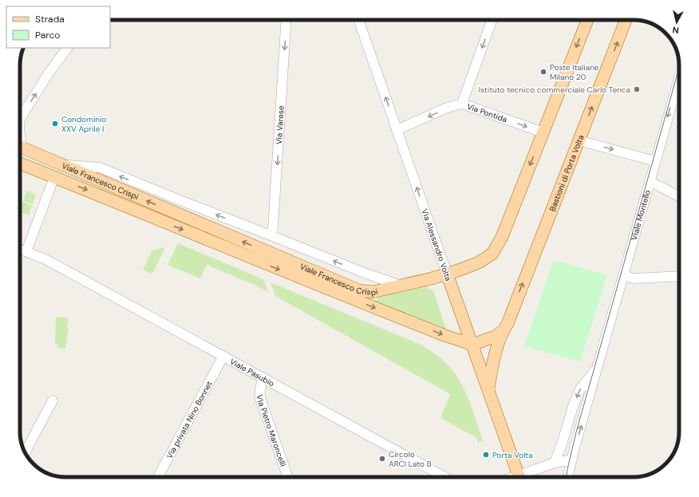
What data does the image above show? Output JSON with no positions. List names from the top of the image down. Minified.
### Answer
{"streets":{"main road":["Bastioni di Porta Volta","Viale Francesco Crispi","Via Alessandro Volta"],"street":["Via Pontida","Via Varese","Viale Montello","Viale Pasubio","Via privata Nino Bonnet","Via Pietro Maroncelli"]},"crossings":[["Via Pontida","Via Alessandro Volta"],["Via Varese","Viale Francesco Crispi"],["Bastioni di Porta Volta","Via Alessandro Volta"],["Viale Francesco Crispi","Via Alessandro Volta"],["Viale Pasubio","Via privata Nino Bonnet"],["Viale Pasubio","Via Pietro Maroncelli"]],"one_way":["Via Varese","Via Alessandro Volta"],"places":["Poste Italiane Milano 20","Istituto tecnico commerciale Carlo Tenca","Condominio XXV Aprile I","Porta Volta","Circolo ARCI Lato B"],"legend":["Strada","Parco"],"north":"bottom"}
